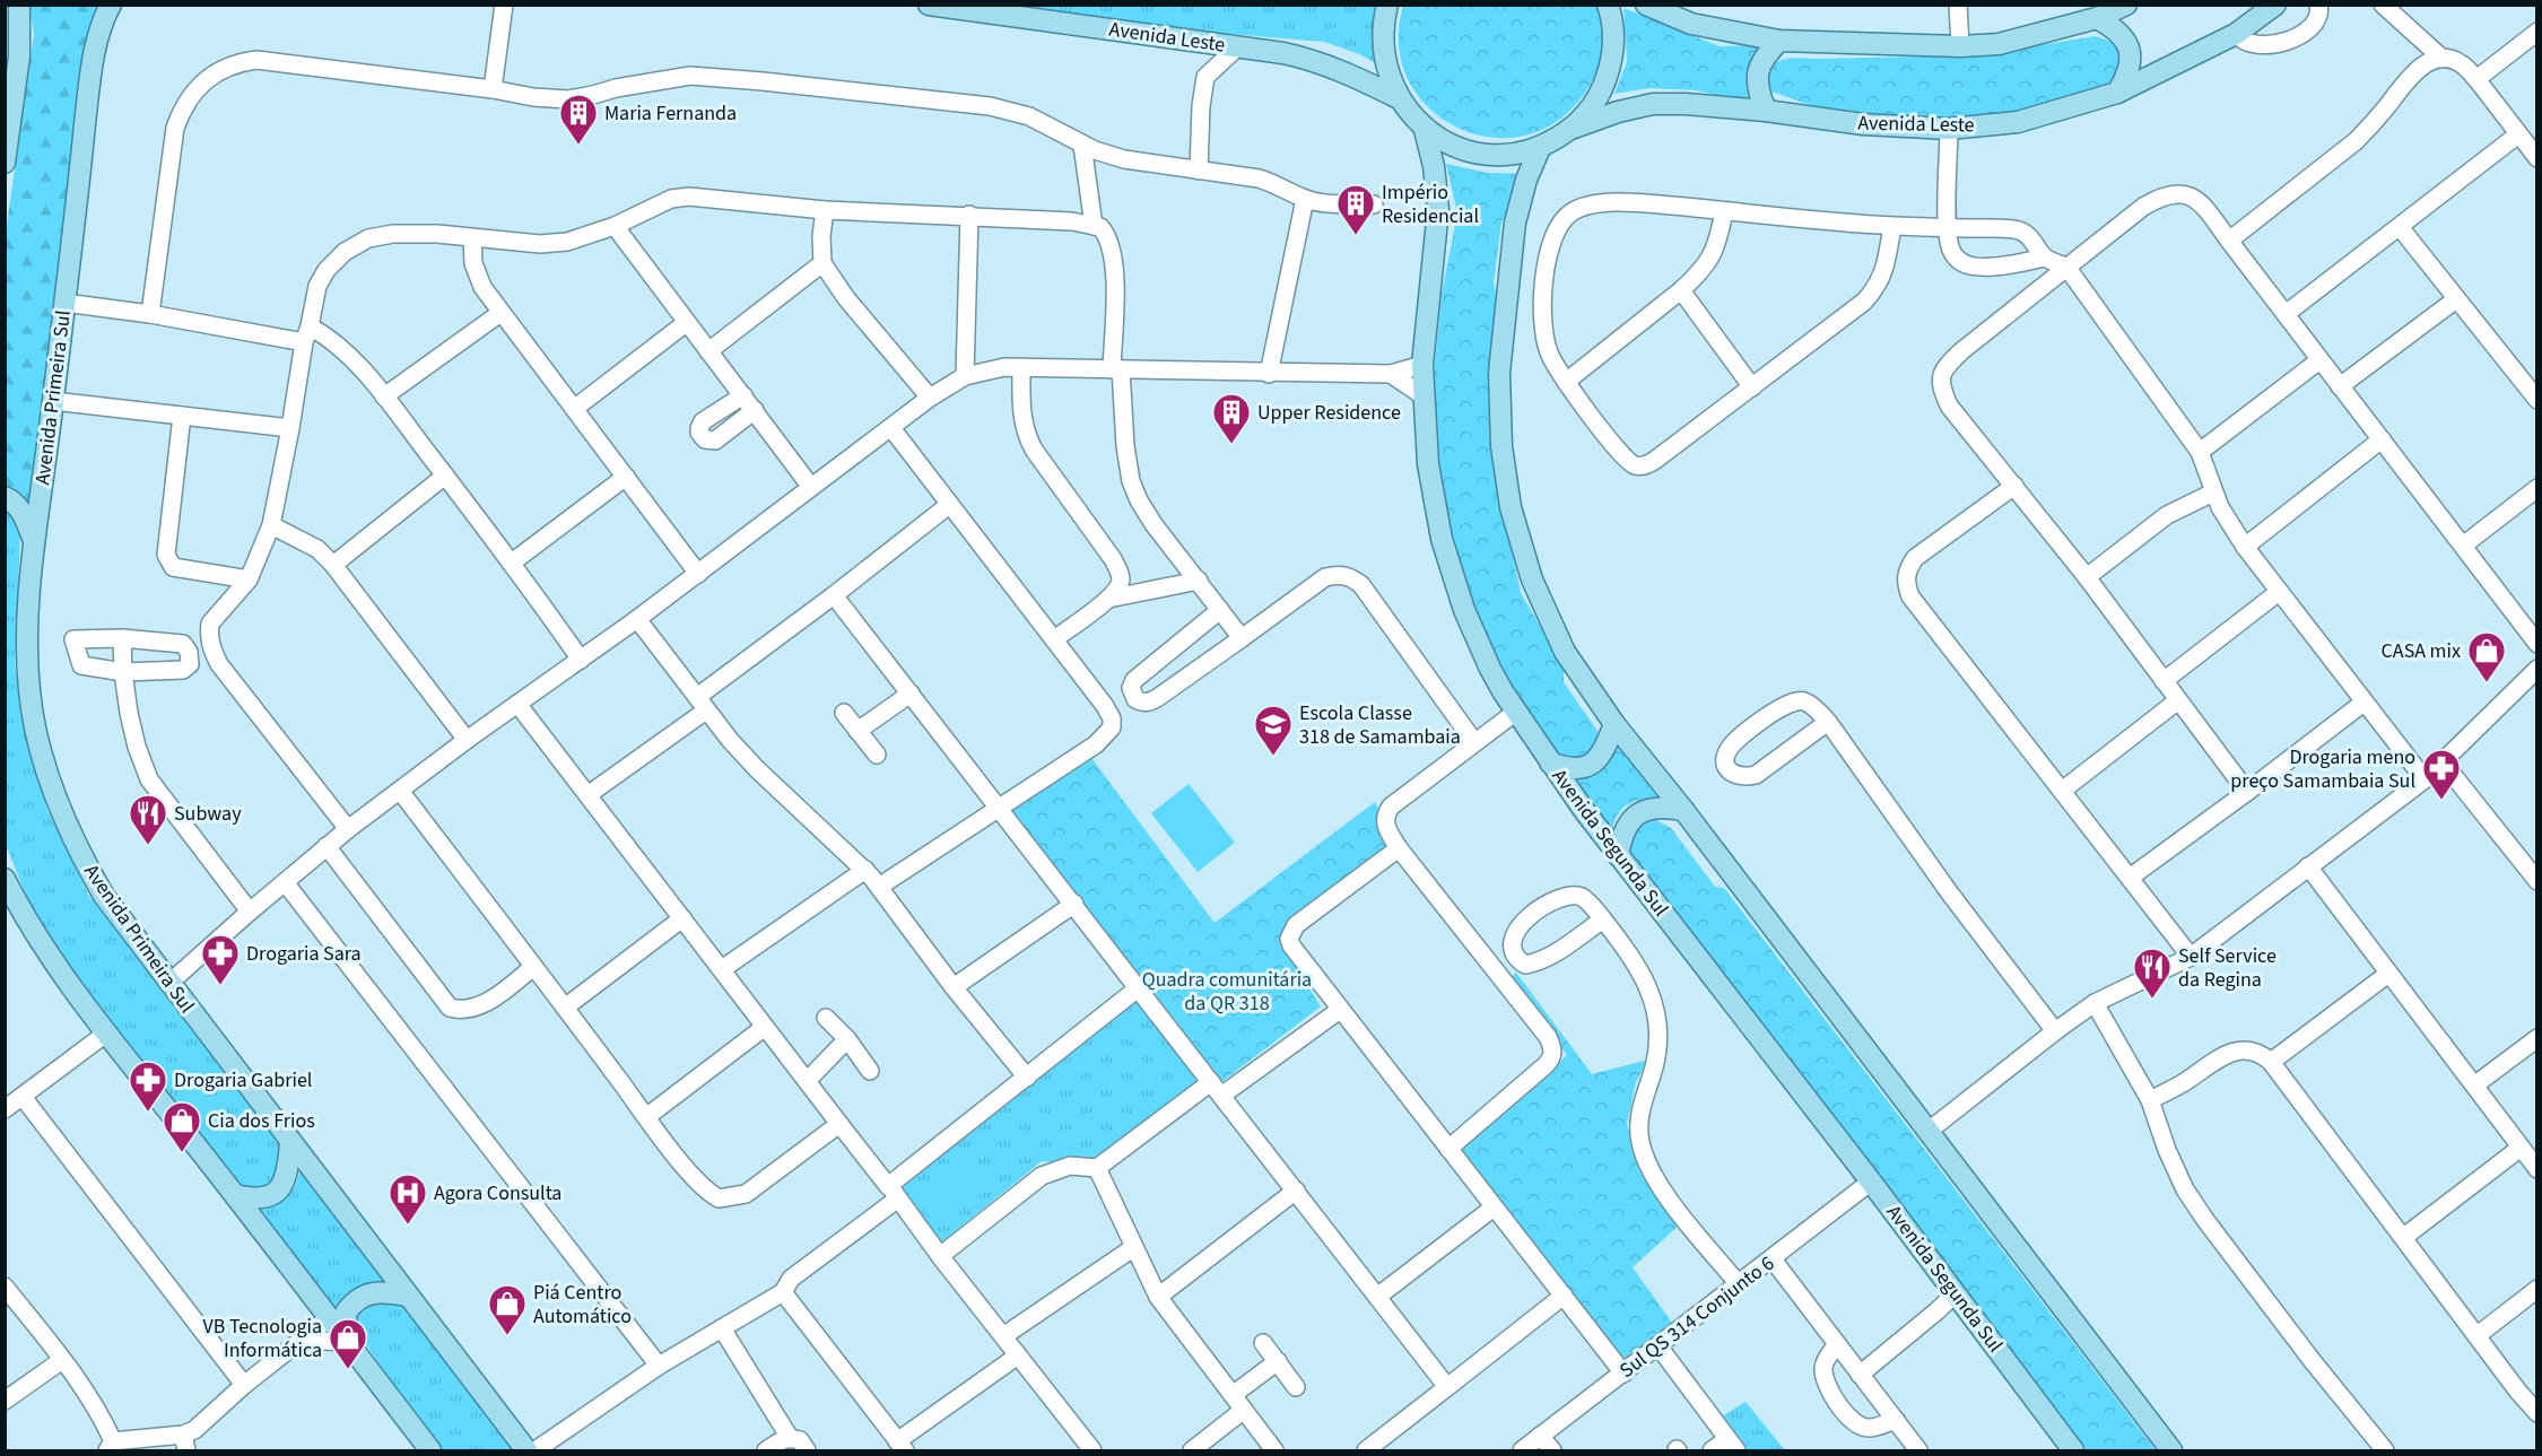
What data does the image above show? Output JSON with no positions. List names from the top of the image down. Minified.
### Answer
{"streets":{"main road":["Avenida Leste","Avenida Primeira Sul","Avenida Segunda Sul"],"street":["Sul QS 314 Conjunto 6"]},"crossings":[["Avenida Segunda Sul","Sul QS 314 Conjunto 6"]],"parks":["Quadra comunitária da QR 318"],"places":{"building":["Maria Fernanda","Império Residencial","Upper Residence"],"shop":["CASA mix","Cia dos Frios","Piá Centro Automático","VB Tecnologia Informática"],"school or university":["Escola Classe 318 de Samambaia"],"pharmacy":["Drogaria meno preço Samambaia Sul","Drogaria Sara","Drogaria Gabriel"],"restaurant":["Subway","Self Service da Regina"],"hospital":["Agora Consulta"]}}
